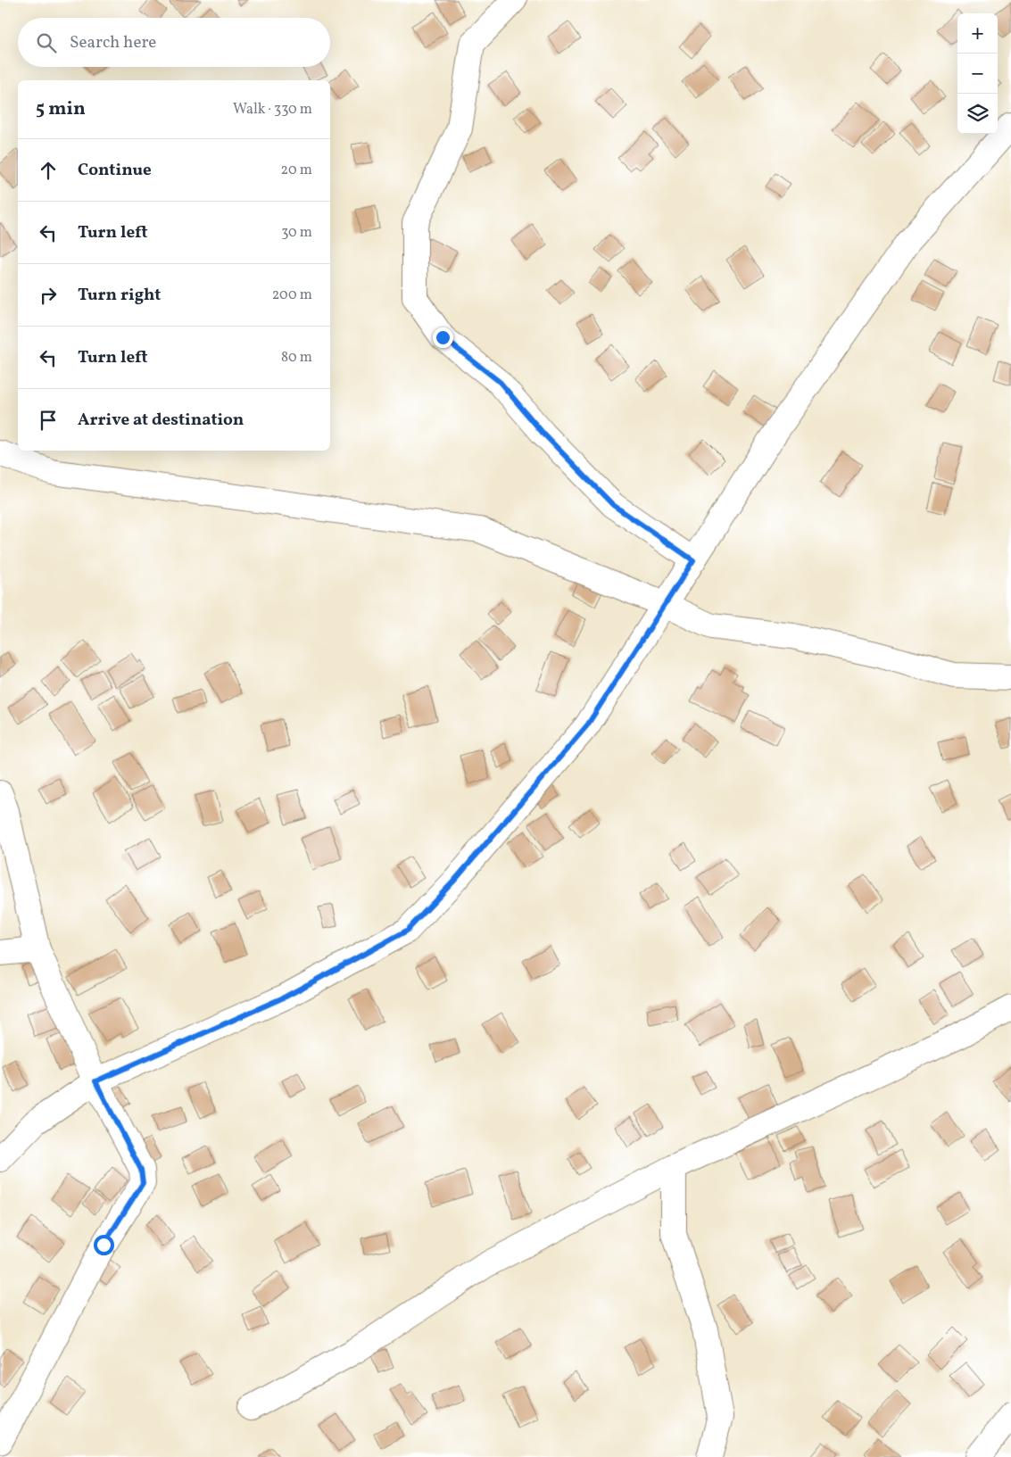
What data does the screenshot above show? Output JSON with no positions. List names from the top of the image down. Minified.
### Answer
{"page":{"map_buttons":["+","−"],"search":"Search here","heading":["5 min","Walk · 330 m"],"list":[["Continue","20 m"],["Turn left","30 m"],["Turn right","200 m"],["Turn left","80 m"],"Arrive at destination"]}}
